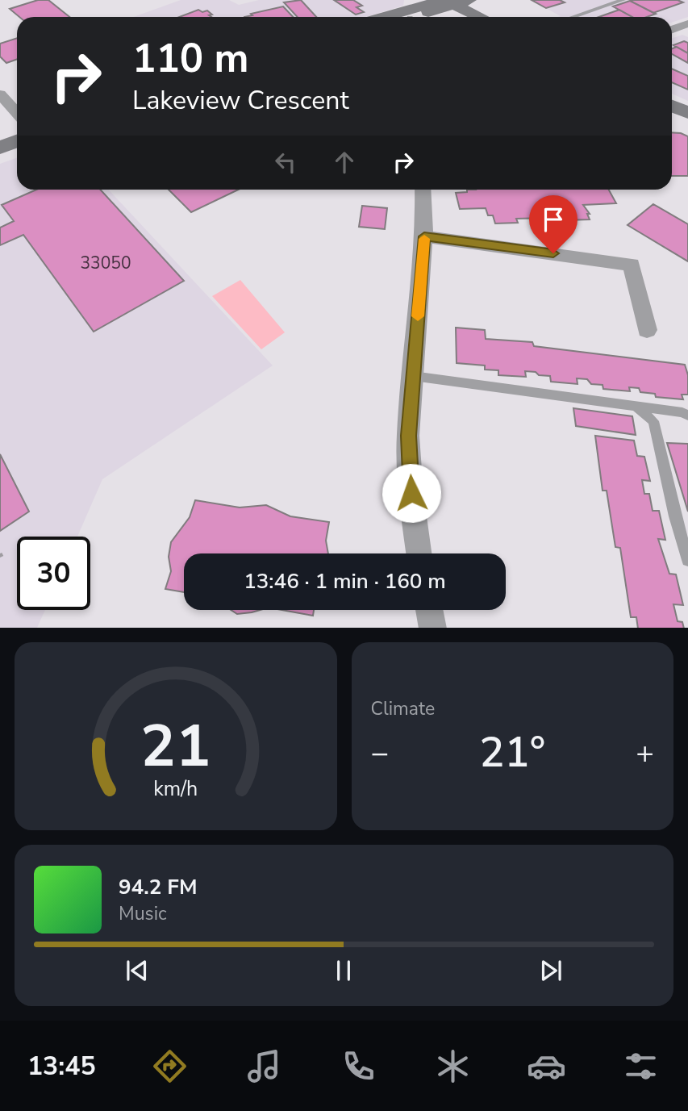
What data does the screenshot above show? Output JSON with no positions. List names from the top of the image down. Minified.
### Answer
{"house_numbers":["33050"],"page":{"turn":["110 m","Lakeview Crescent"],"limit":"30","trip":"13:46 · 1 min · 160 m","tile":"Climate","heat":["−","21°","+"],"song":["94.2 FM","Music"],"tabs":"13:45","gauge":["21","km/h"]}}
